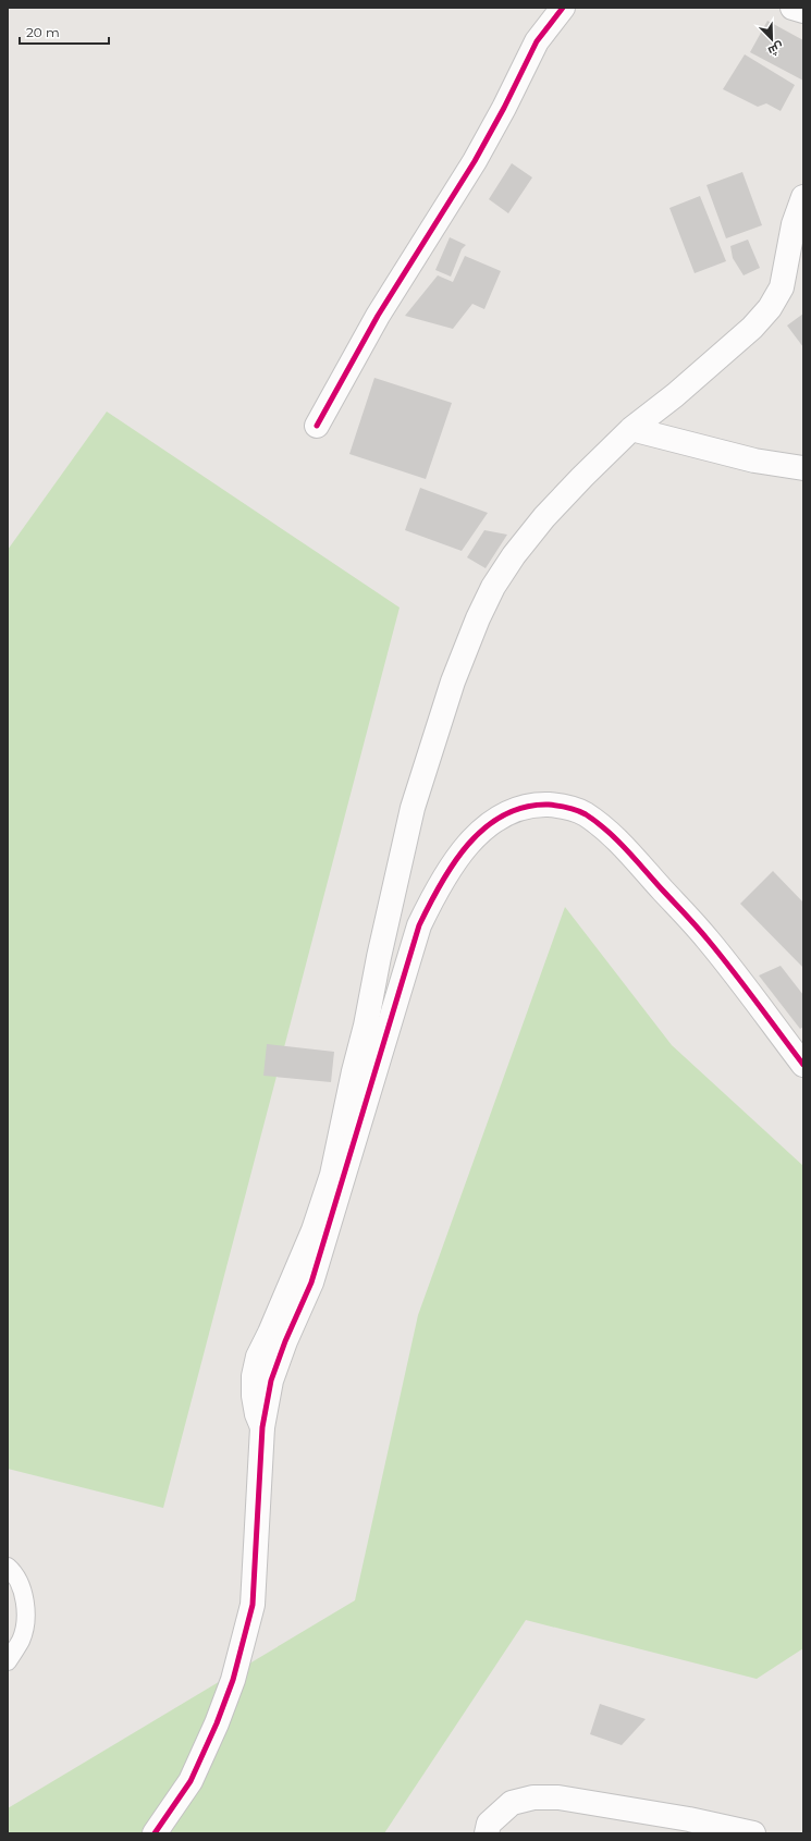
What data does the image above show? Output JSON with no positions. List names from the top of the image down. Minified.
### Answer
{"scale_bar":"20 m","north":"bottom right"}
